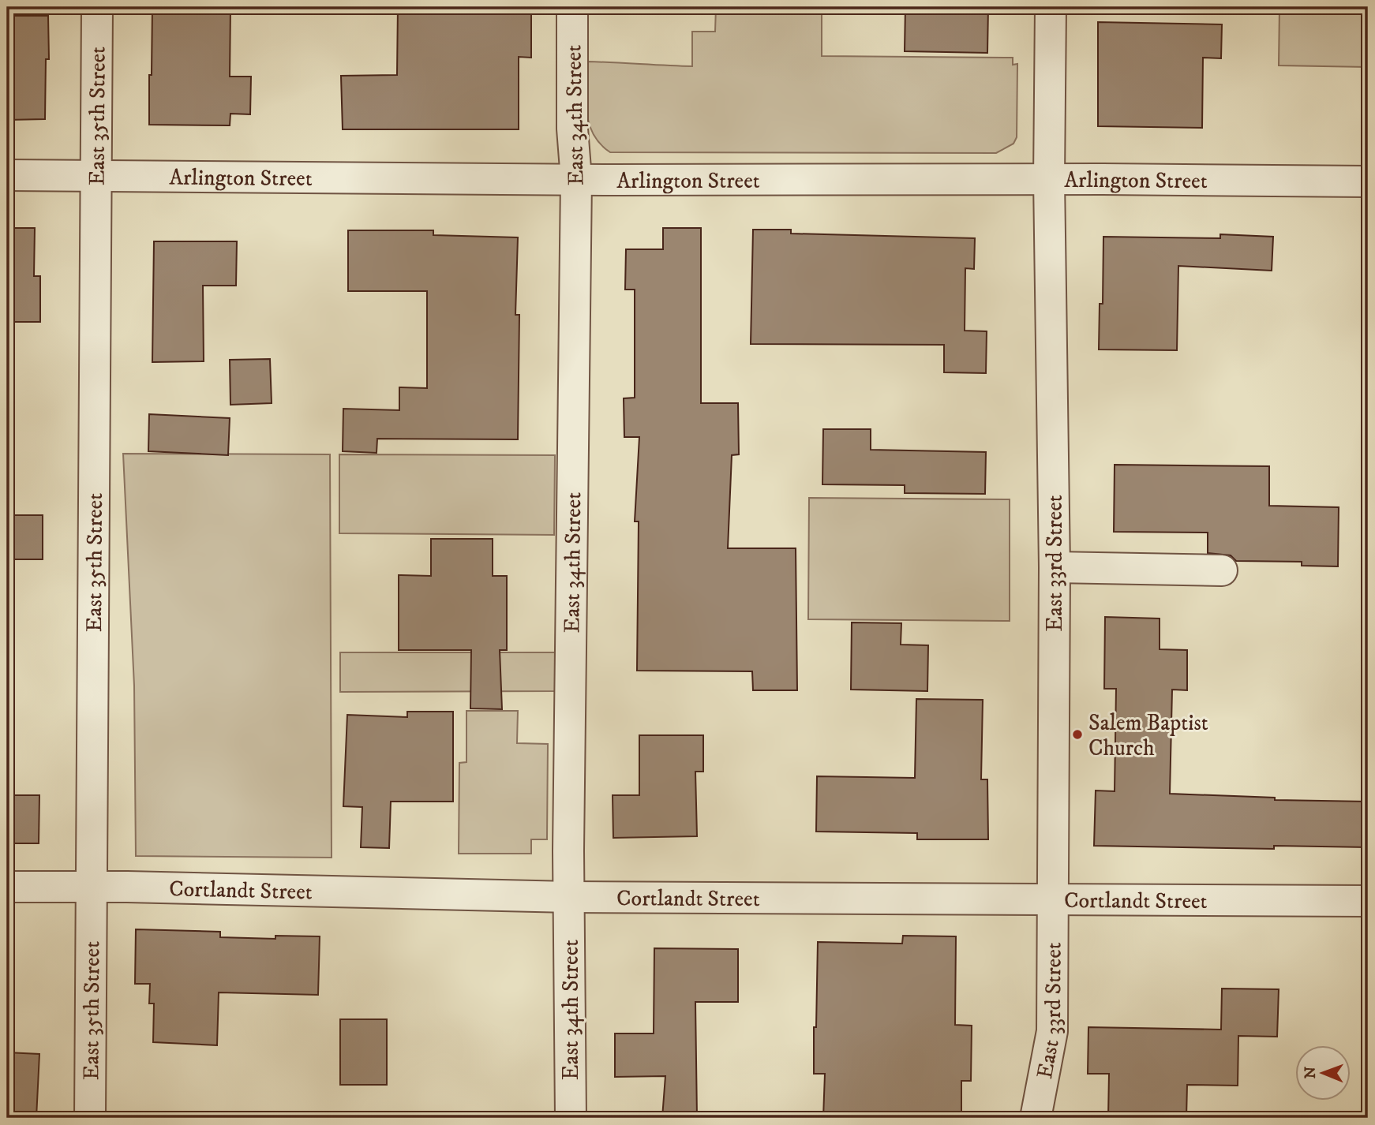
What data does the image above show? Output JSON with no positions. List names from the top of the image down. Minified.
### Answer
{"streets":{"street":["East 35th Street","East 34th Street","Arlington Street","East 33rd Street","Cortlandt Street"]},"crossings":[["East 35th Street","Arlington Street"],["East 35th Street","Cortlandt Street"],["East 34th Street","Arlington Street"],["East 34th Street","Cortlandt Street"],["Arlington Street","East 33rd Street"],["East 33rd Street","Cortlandt Street"]],"places":["Salem Baptist Church"],"north":"left"}
